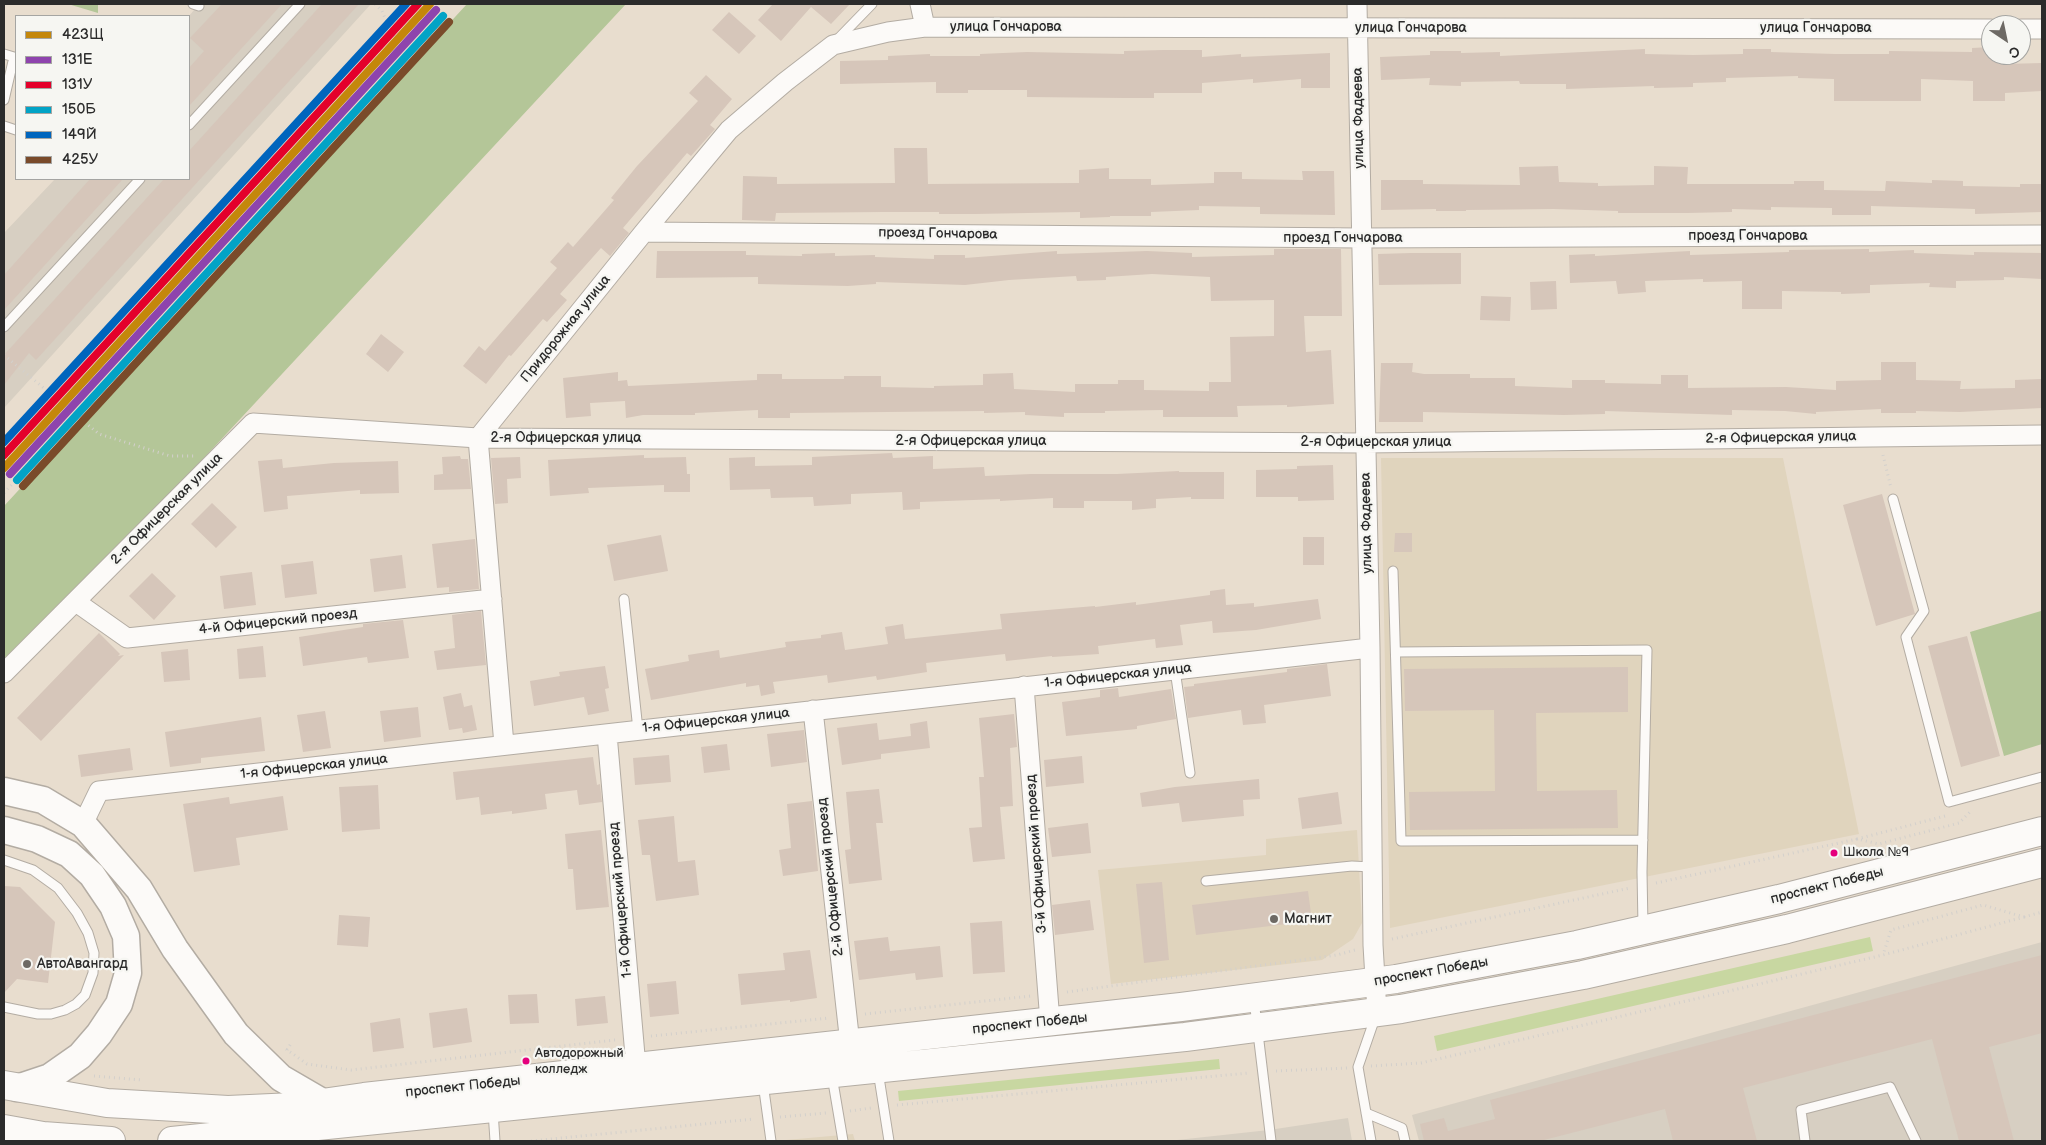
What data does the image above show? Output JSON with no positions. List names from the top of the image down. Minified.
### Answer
{"streets":{"main road":["проспект Победы"],"street":["улица Гончарова","улица Фадеева","проезд Гончарова","Придорожная улица","2-я Офицерская улица","4-й Офицерский проезд","1-я Офицерская улица","3-й Офицерский проезд","2-й Офицерский проезд","1-й Офицерский проезд"]},"crossings":[["улица Гончарова","улица Фадеева"],["улица Гончарова","Придорожная улица"],["улица Фадеева","проезд Гончарова"],["улица Фадеева","2-я Офицерская улица"],["улица Фадеева","1-я Офицерская улица"],["улица Фадеева","проспект Победы"],["проезд Гончарова","Придорожная улица"],["Придорожная улица","2-я Офицерская улица"],["2-я Офицерская улица","4-й Офицерский проезд"],["1-я Офицерская улица","3-й Офицерский проезд"],["1-я Офицерская улица","2-й Офицерский проезд"],["1-я Офицерская улица","1-й Офицерский проезд"],["3-й Офицерский проезд","проспект Победы"],["2-й Офицерский проезд","проспект Победы"],["проспект Победы","1-й Офицерский проезд"]],"places":["Школа №9","Магнит","АвтоАвангард","Автодорожный колледж"],"lines":["transit line 423Щ","transit line 131У","transit line 149Й","transit line 131Е","transit line 150Б","transit line 425У"],"legend":["423Щ","131Е","131У","150Б","149Й","425У"],"north":"bottom right"}
